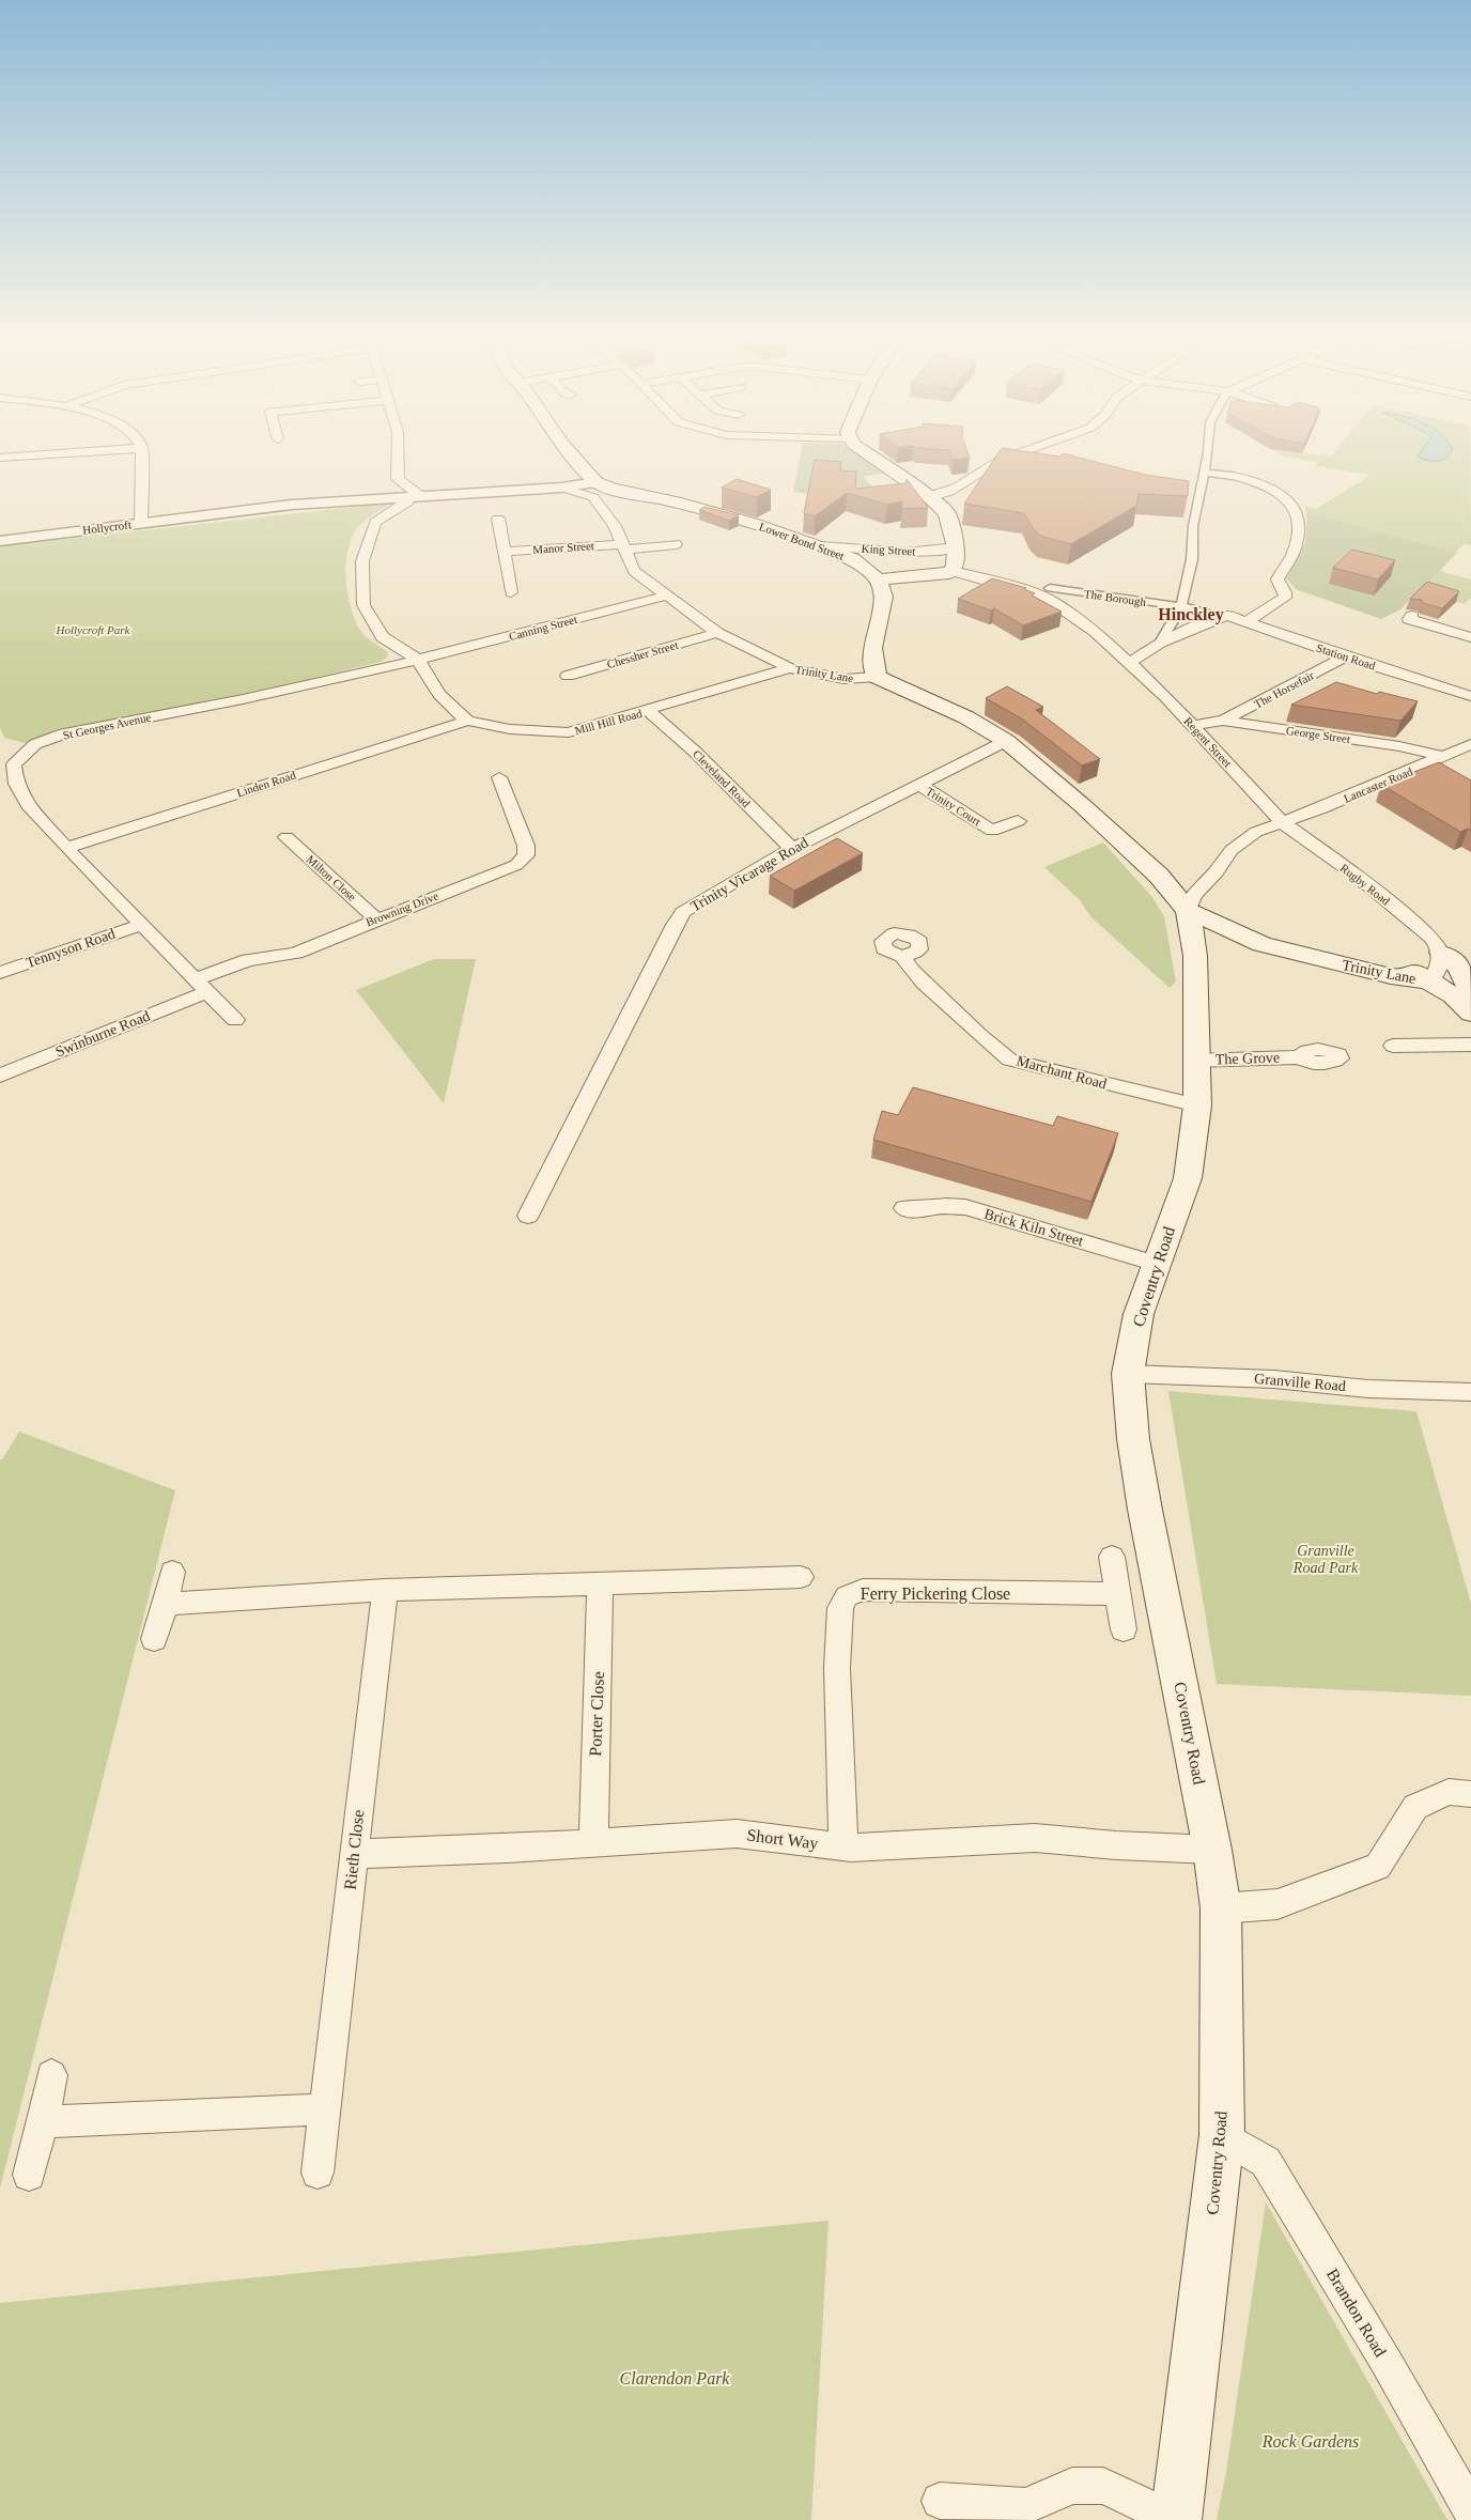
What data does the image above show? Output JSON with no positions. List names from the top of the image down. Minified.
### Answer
{"streets":{"main road":["Lower Bond Street","The Borough","Trinity Lane","Rugby Road","Coventry Road"],"street":["Hollycroft","Manor Street","King Street","Canning Street","Chessher Street","Station Road","The Horsefair","Mill Hill Road","St Georges Avenue","George Street","Regent Street","Cleveland Road","Linden Road","Lancaster Road","Trinity Court","Trinity Vicarage Road","Milton Close","Browning Drive","Tennyson Road","Swinburne Road","The Grove","Marchant Road","Brick Kiln Street","Granville Road","Ferry Pickering Close","Porter Close","Short Way","Rieth Close","Brandon Road"]},"crossings":[["Hollycroft","Lower Bond Street"],["Hollycroft","Trinity Lane"],["Lower Bond Street","King Street"],["Lower Bond Street","The Borough"],["Manor Street","Trinity Lane"],["The Borough","Station Road"],["The Borough","Regent Street"],["Canning Street","Trinity Lane"],["Canning Street","St Georges Avenue"],["Chessher Street","Trinity Lane"],["Station Road","The Horsefair"],["Trinity Lane","Mill Hill Road"],["Trinity Lane","Trinity Vicarage Road"],["Trinity Lane","Rugby Road"],["Trinity Lane","Coventry Road"],["The Horsefair","George Street"],["Mill Hill Road","Cleveland Road"],["Mill Hill Road","Linden Road"],["St Georges Avenue","Linden Road"],["St Georges Avenue","Browning Drive"],["St Georges Avenue","Tennyson Road"],["St Georges Avenue","Swinburne Road"],["George Street","Regent Street"],["George Street","Lancaster Road"],["Regent Street","Lancaster Road"],["Regent Street","Rugby Road"],["Cleveland Road","Trinity Vicarage Road"],["Lancaster Road","Rugby Road"],["Trinity Court","Trinity Vicarage Road"],["Milton Close","Browning Drive"],["Browning Drive","Swinburne Road"],["The Grove","Coventry Road"],["Marchant Road","Coventry Road"],["Brick Kiln Street","Coventry Road"],["Coventry Road","Granville Road"],["Coventry Road","Short Way"],["Coventry Road","Brandon Road"],["Ferry Pickering Close","Short Way"],["Porter Close","Short Way"],["Short Way","Rieth Close"]],"districts":["Hinckley"],"parks":["Hollycroft Park","Granville Road Park","Clarendon Park","Rock Gardens"]}
